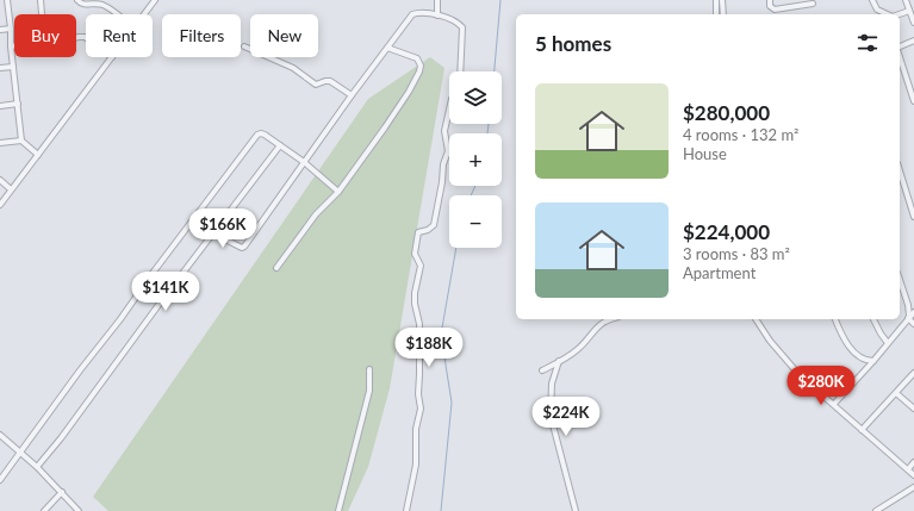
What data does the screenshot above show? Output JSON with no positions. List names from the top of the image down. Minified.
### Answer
{"page":{"chip":["Buy","Rent","Filters","New"],"heading":"5 homes","map_buttons":["+","−"],"list":[{"name":"$280,000","note":"4 rooms · 132 m² · House"},{"name":"$224,000","note":"3 rooms · 83 m² · Apartment"}],"price":["$166K","$141K","$188K","$280K","$224K"]}}
